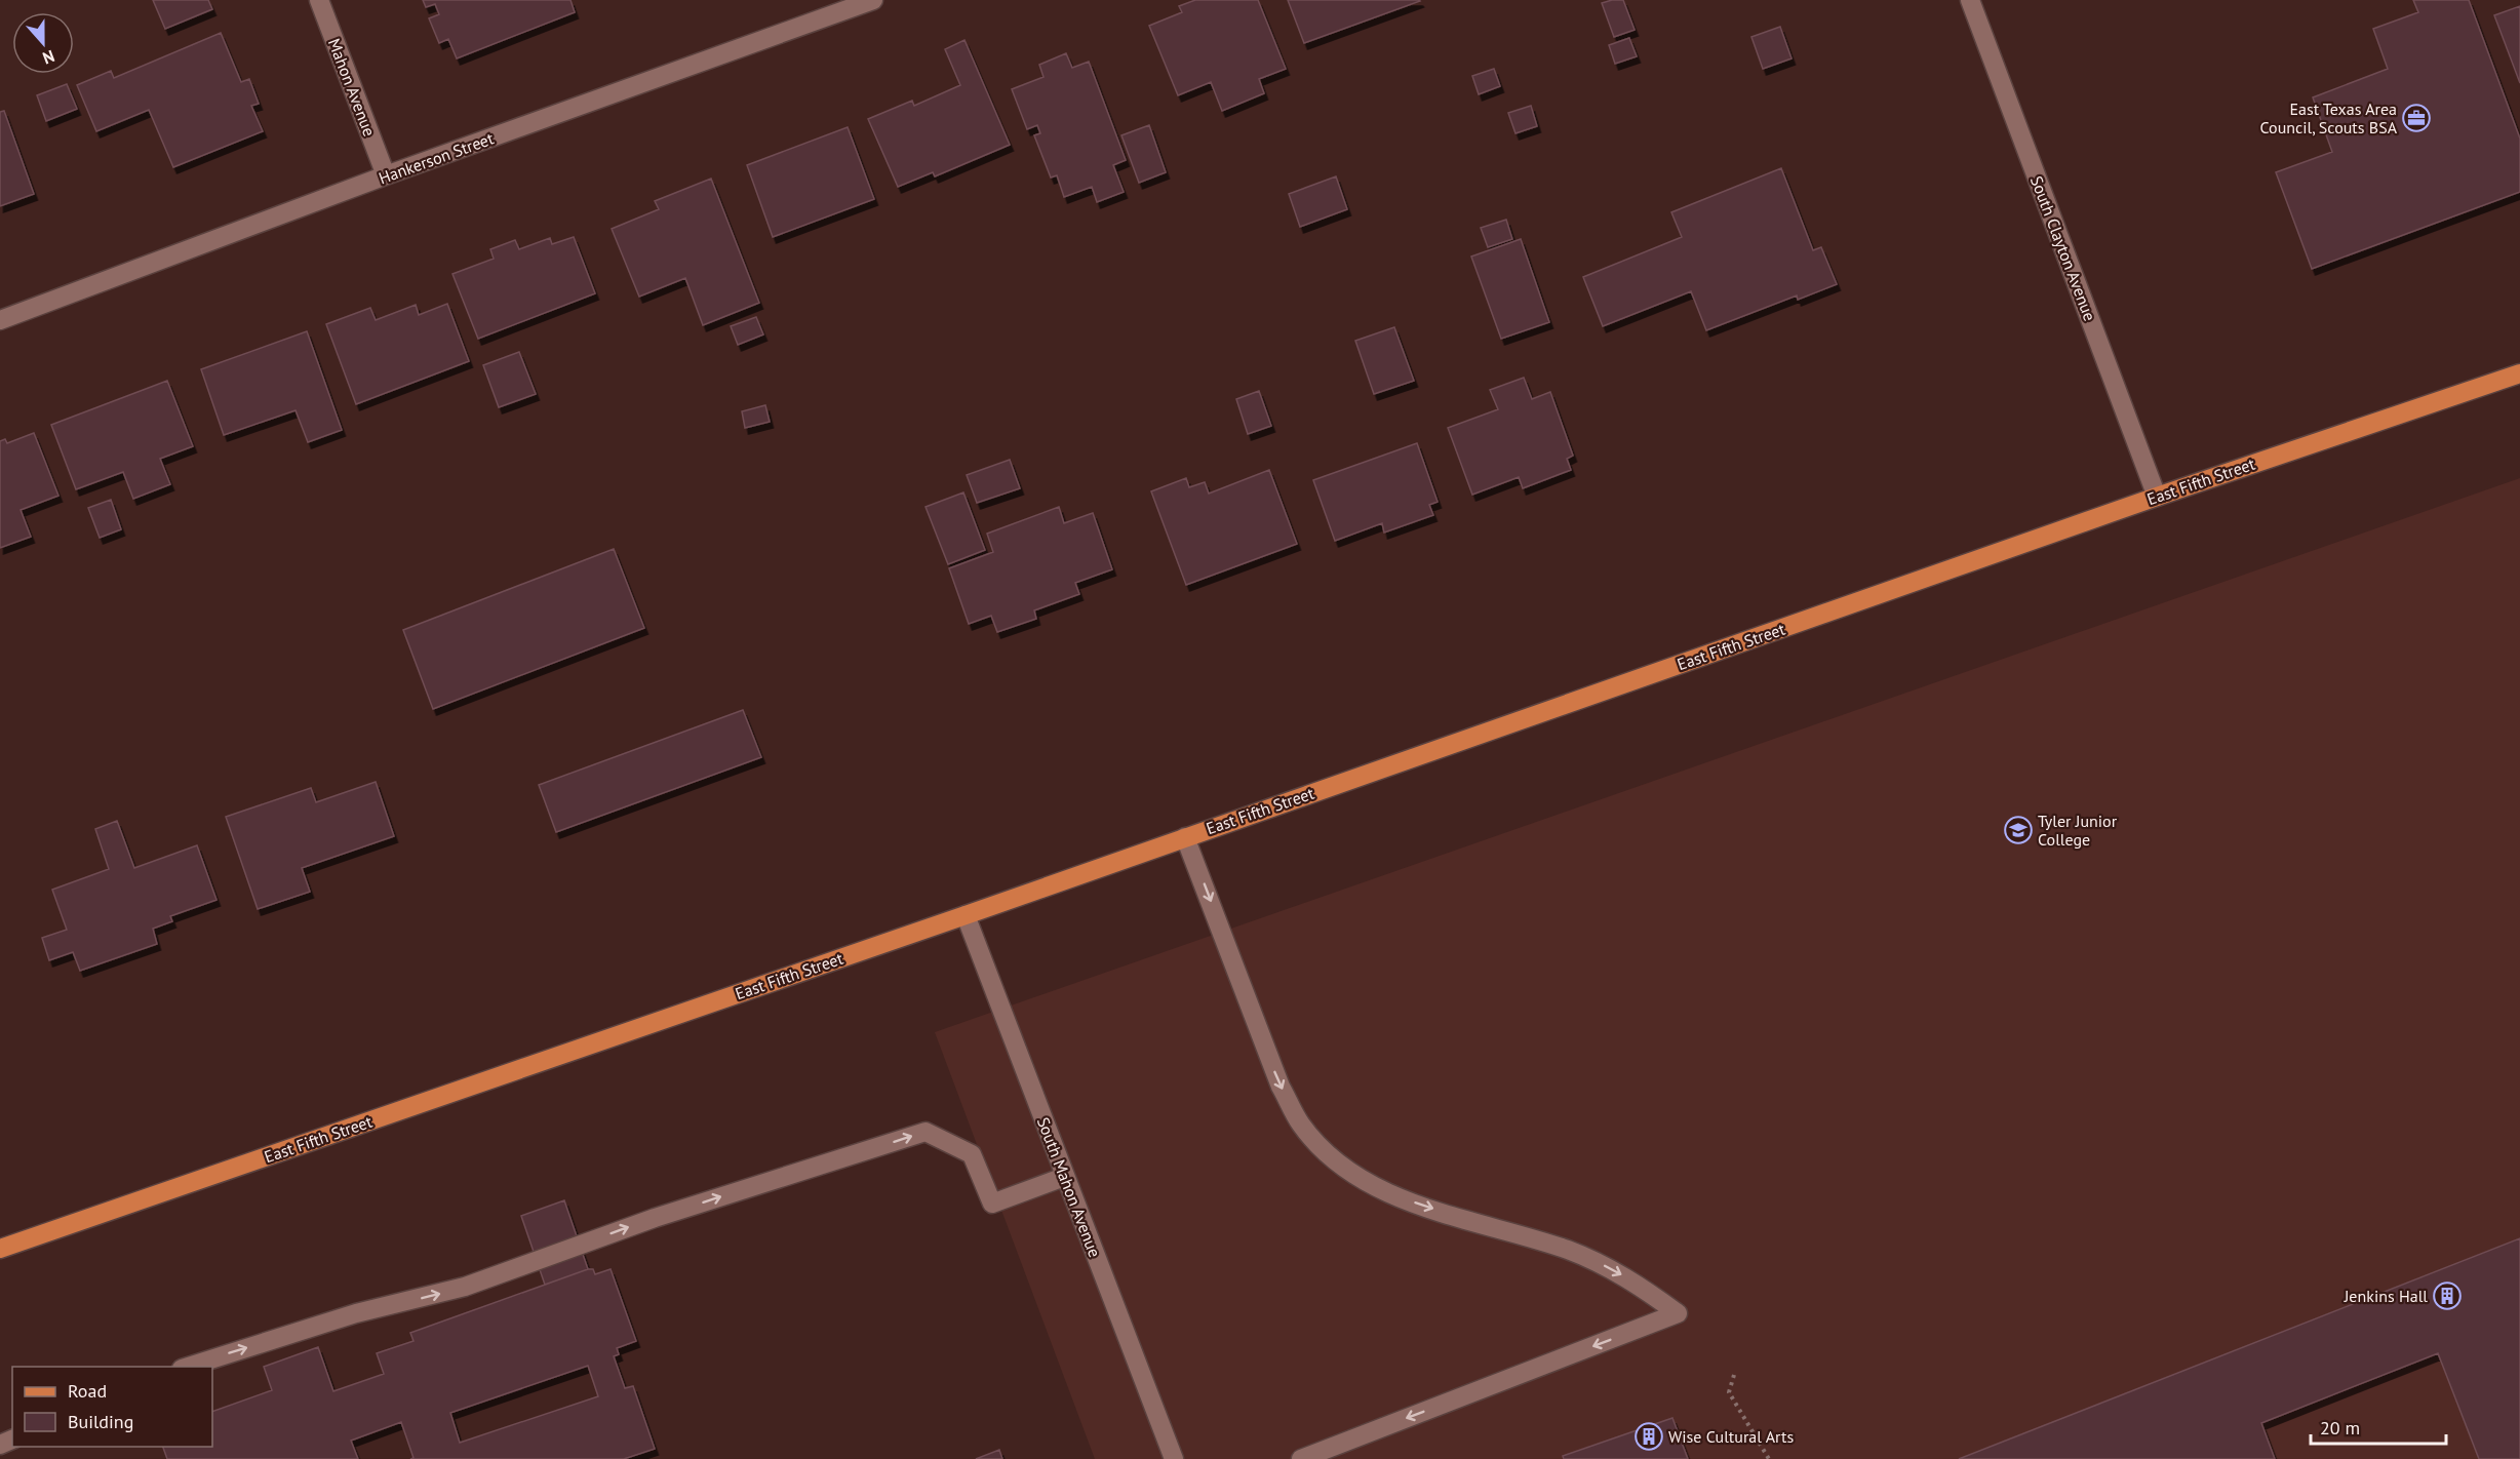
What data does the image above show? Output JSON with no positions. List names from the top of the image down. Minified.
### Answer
{"streets":{"main road":["East Fifth Street"],"street":["Mahon Avenue","Hankerson Street","South Clayton Avenue","South Mahon Avenue"]},"crossings":[["Mahon Avenue","Hankerson Street"],["South Clayton Avenue","East Fifth Street"],["East Fifth Street","South Mahon Avenue"]],"places":{"office":["East Texas Area Council, Scouts BSA"],"school or university":["Tyler Junior College"],"building":["Jenkins Hall","Wise Cultural Arts"]},"legend":["Road","Building"],"scale_bar":"20 m","north":"bottom"}
